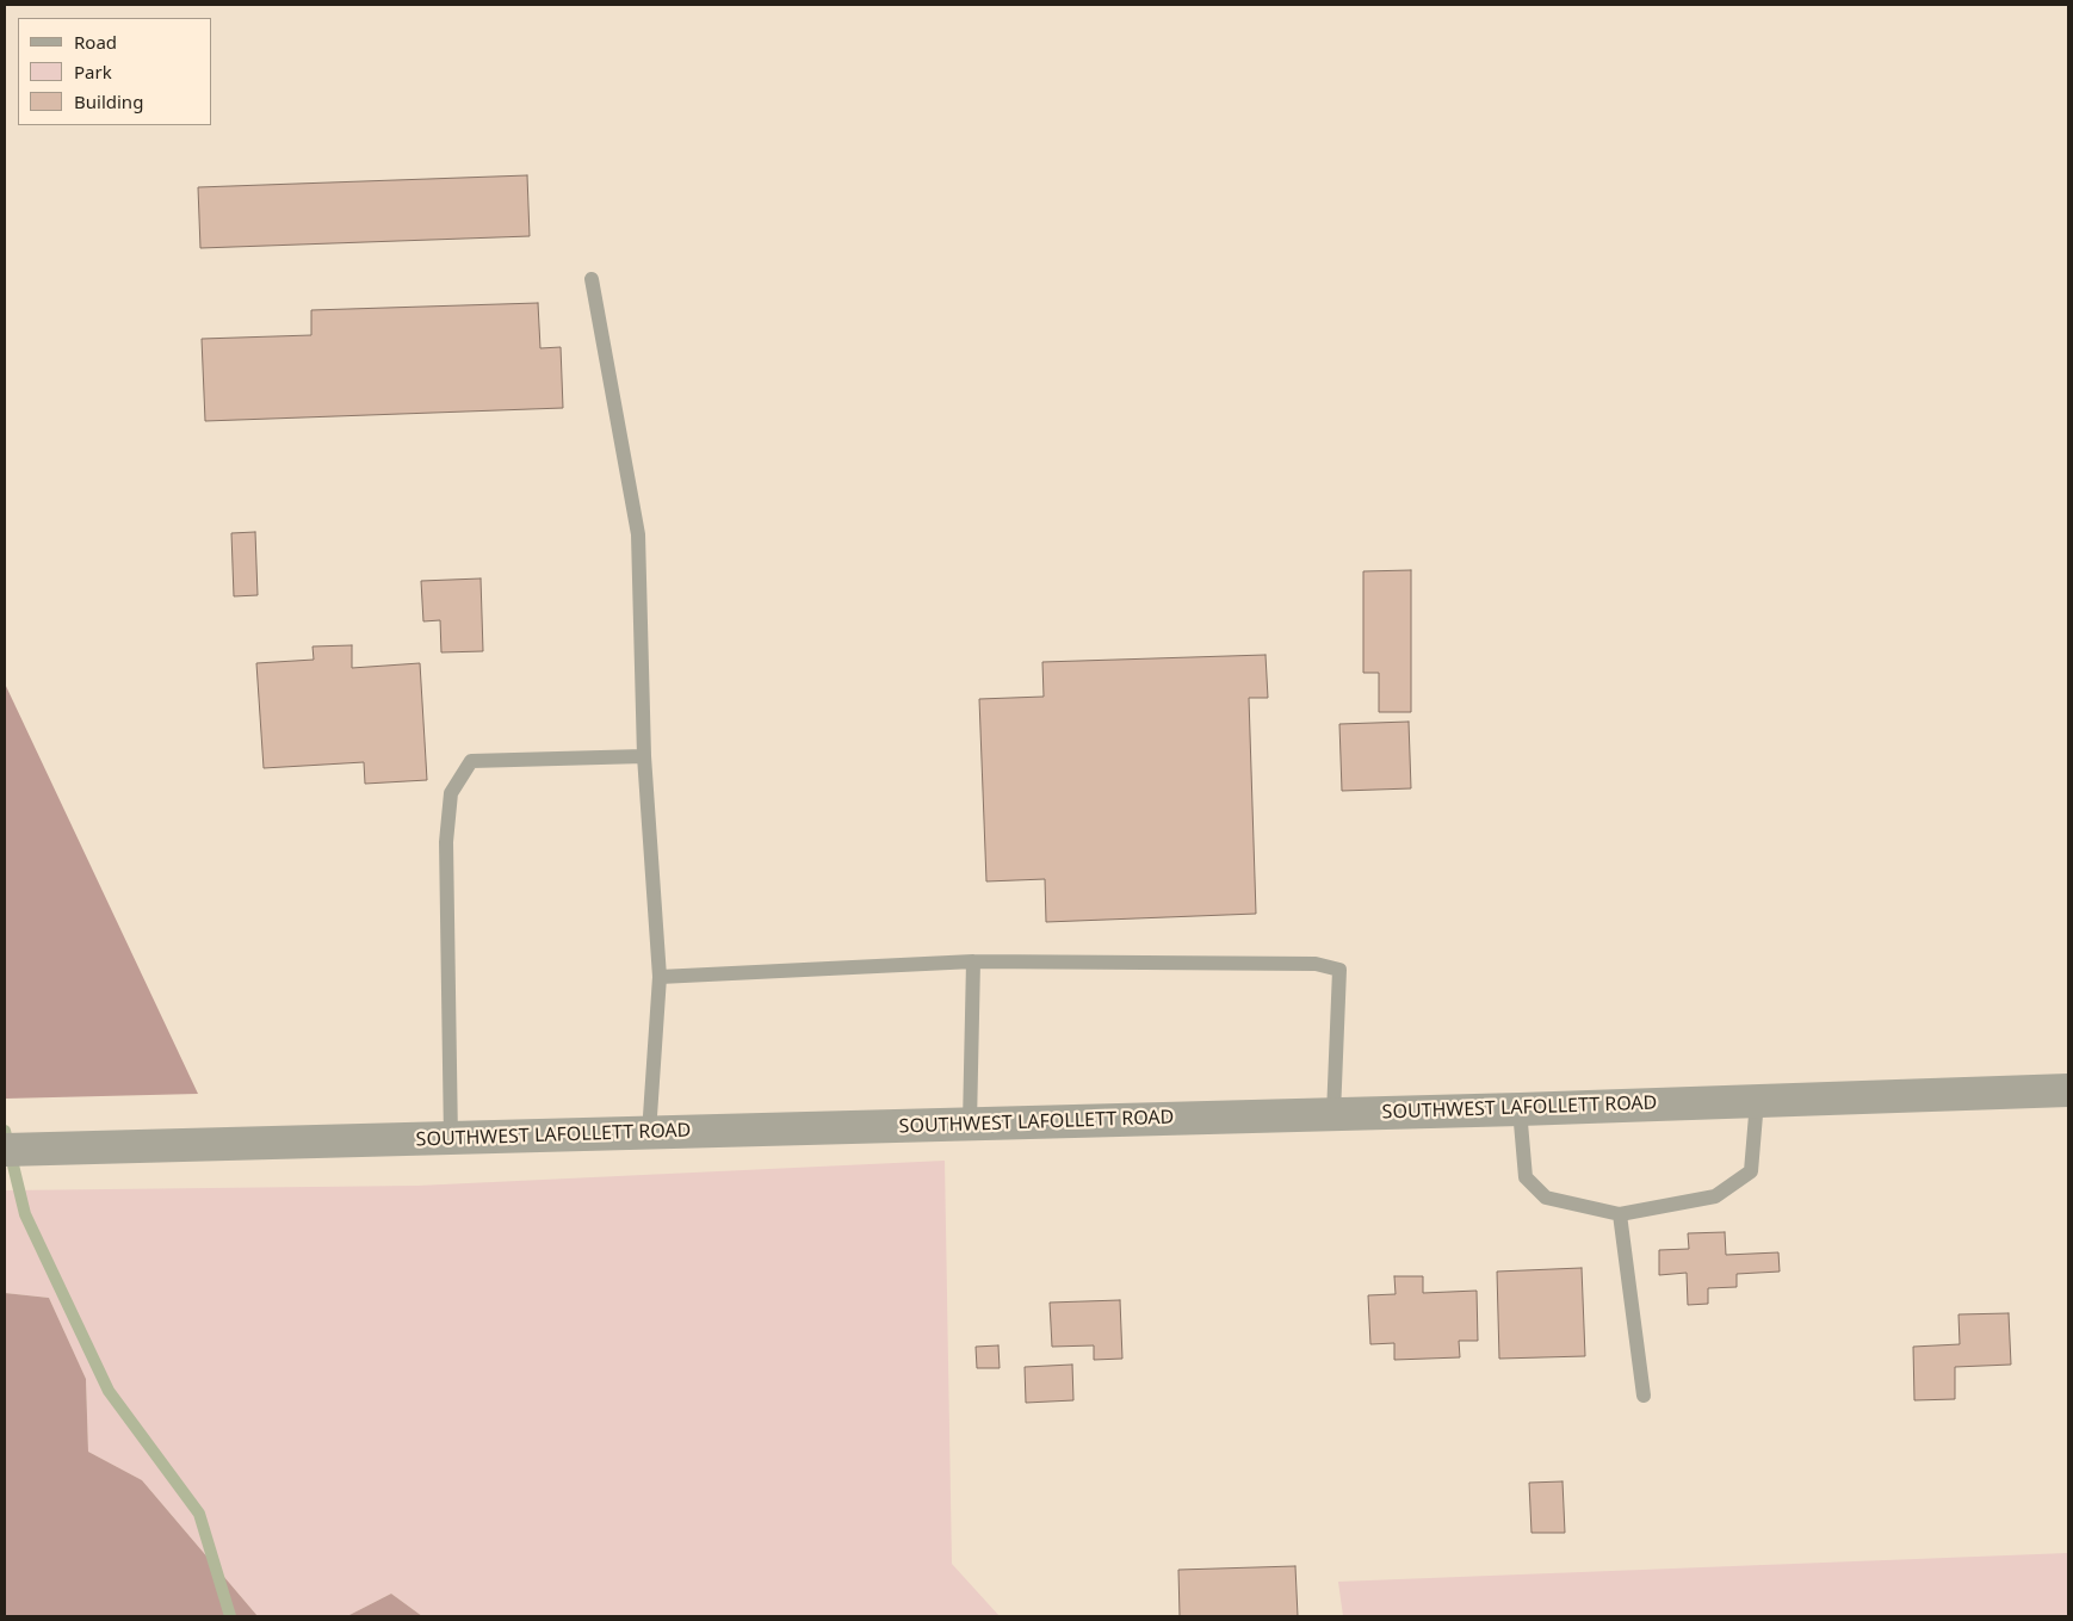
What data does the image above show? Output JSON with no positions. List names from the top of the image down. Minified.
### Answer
{"streets":{"street":["SOUTHWEST LAFOLLETT ROAD"]},"legend":["Road","Park","Building"]}
